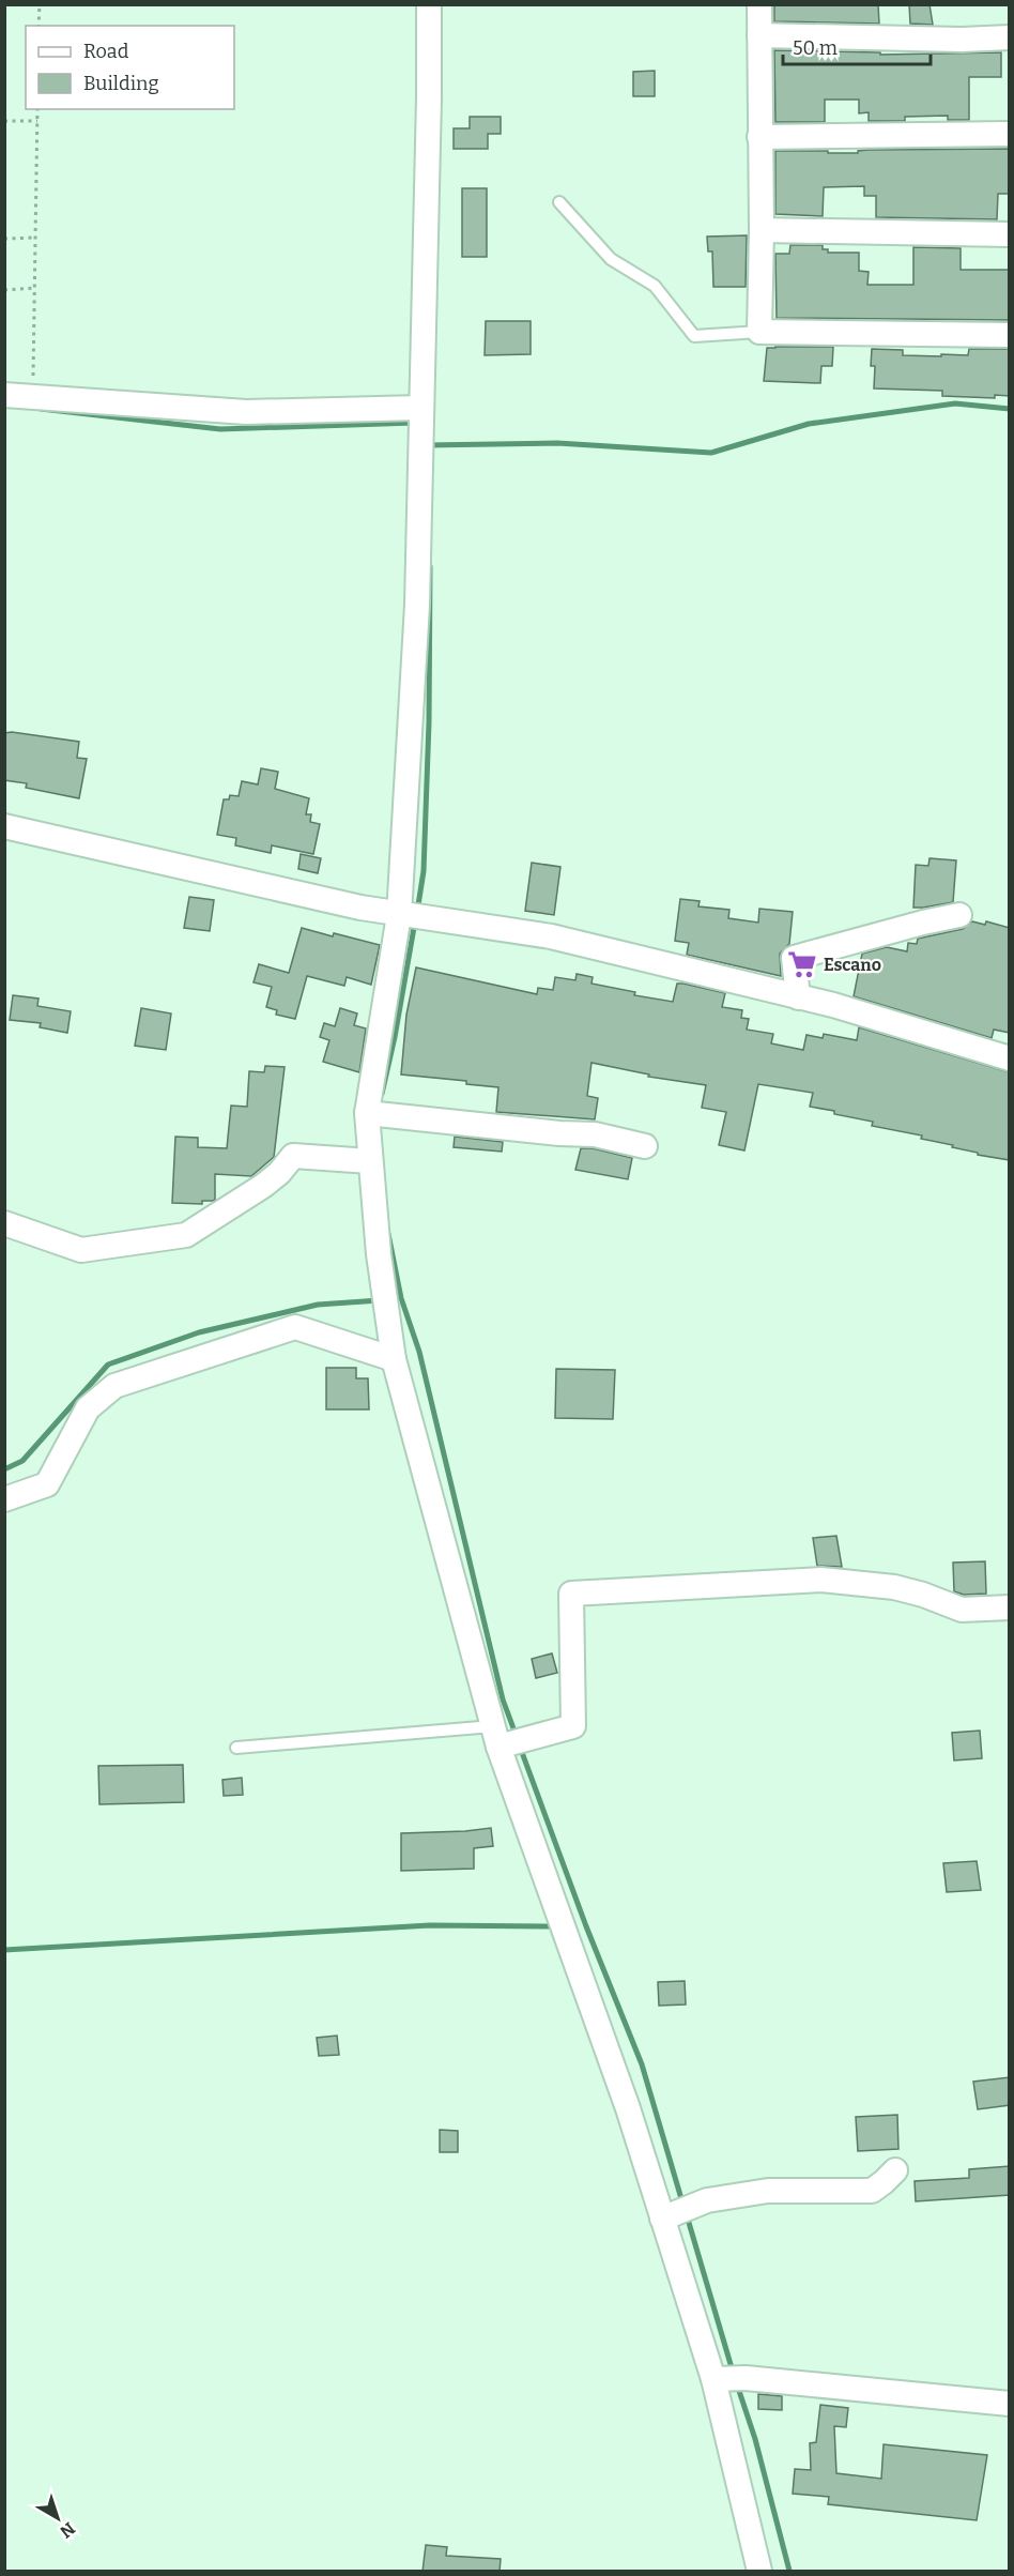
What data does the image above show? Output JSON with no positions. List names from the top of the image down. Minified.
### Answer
{"places":{"supermarket":["Escano"]},"legend":["Road","Building"],"scale_bar":"50 m","north":"bottom right"}
